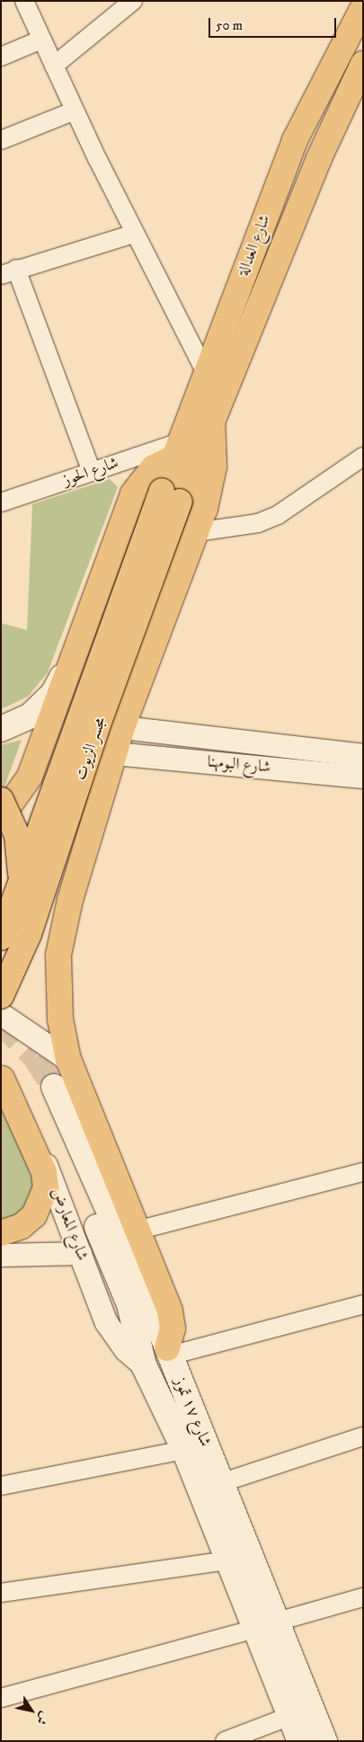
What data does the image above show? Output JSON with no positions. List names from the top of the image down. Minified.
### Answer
{"streets":{"main road":["شارع العدالة","مجسر الزيوت","شارع ١٧ تموز"],"street":["شارع الحوز","شارع البومهنا","شارع المعارض"]},"crossings":[["شارع العدالة","شارع الحوز"],["شارع العدالة","مجسر الزيوت"],["شارع المعارض","شارع ١٧ تموز"]],"scale_bar":"50 m","north":"bottom right"}
